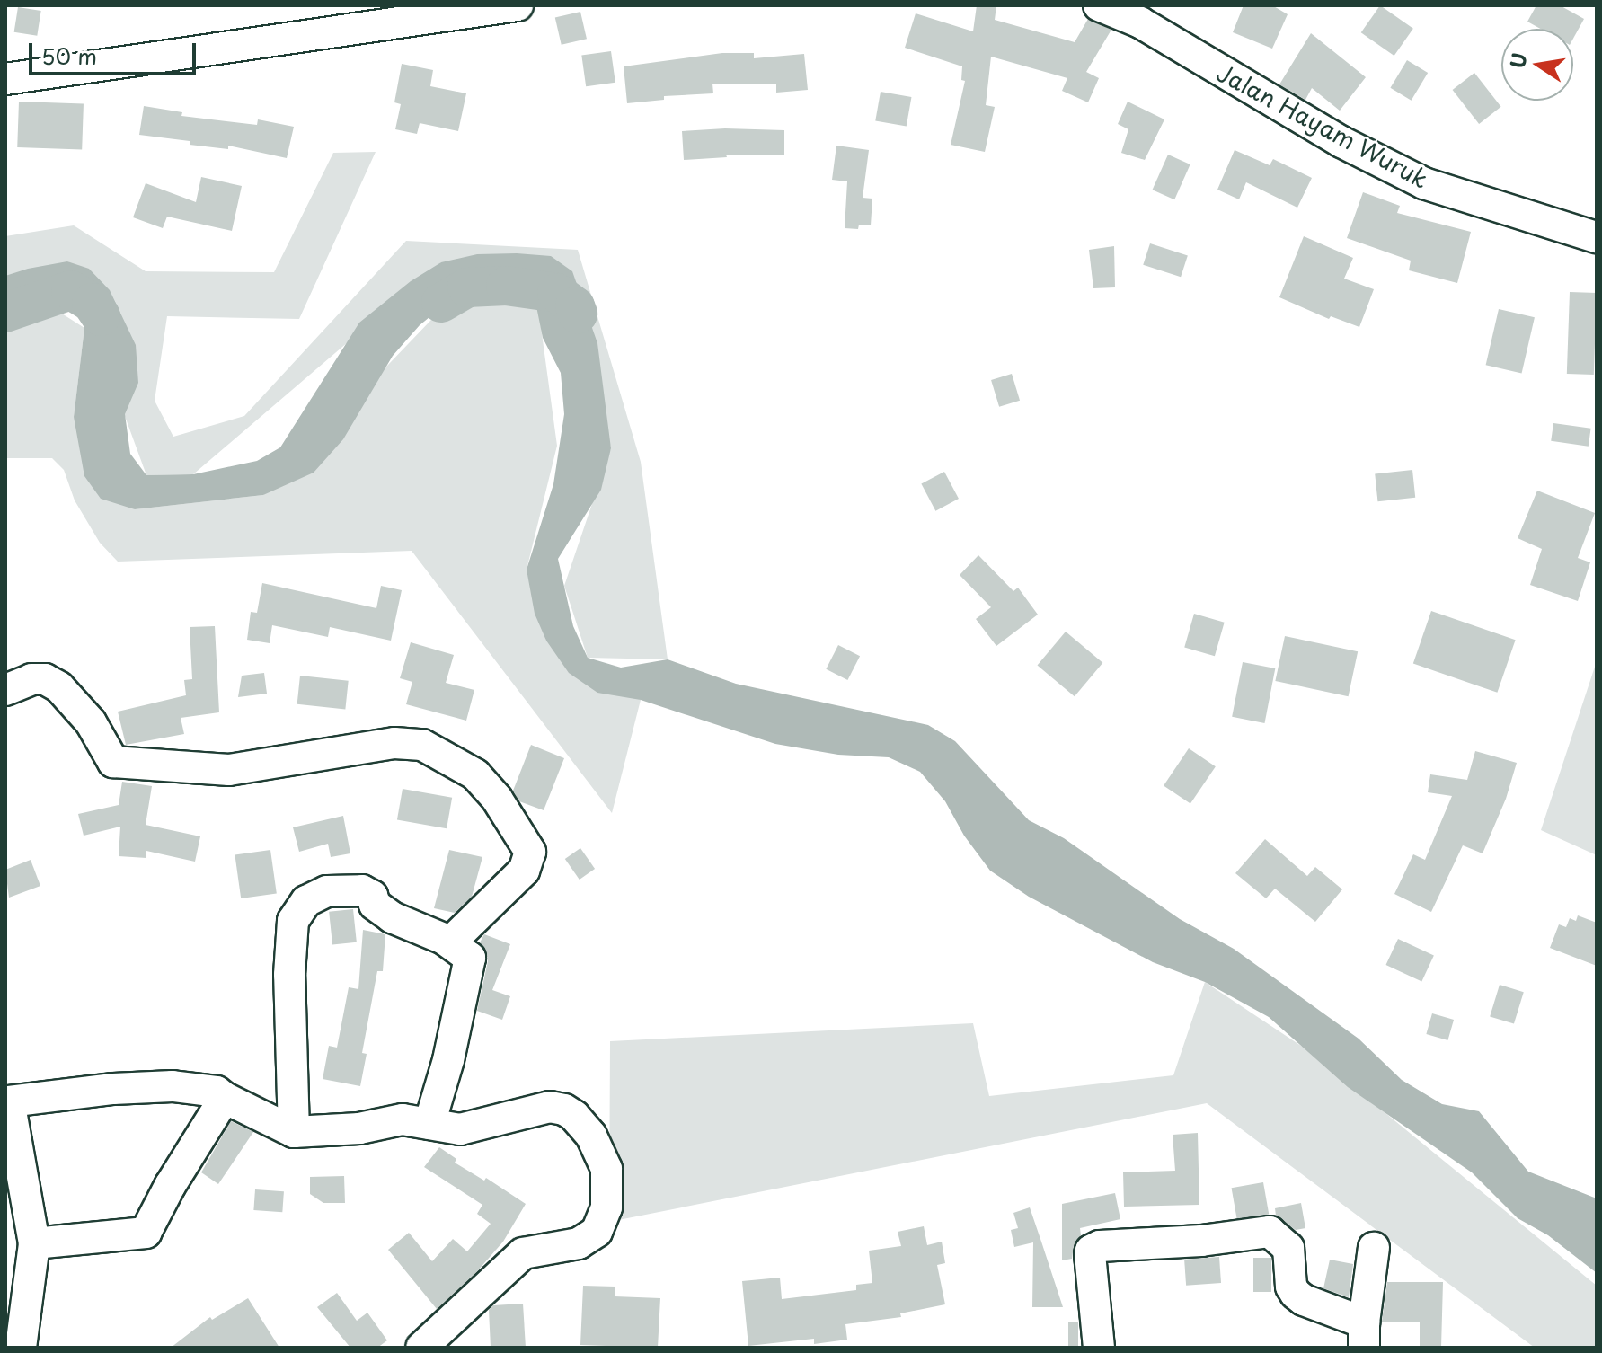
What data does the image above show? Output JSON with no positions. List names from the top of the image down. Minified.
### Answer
{"streets":{"street":["Jalan Hayam Wuruk"]},"scale_bar":"50 m","north":"left"}
